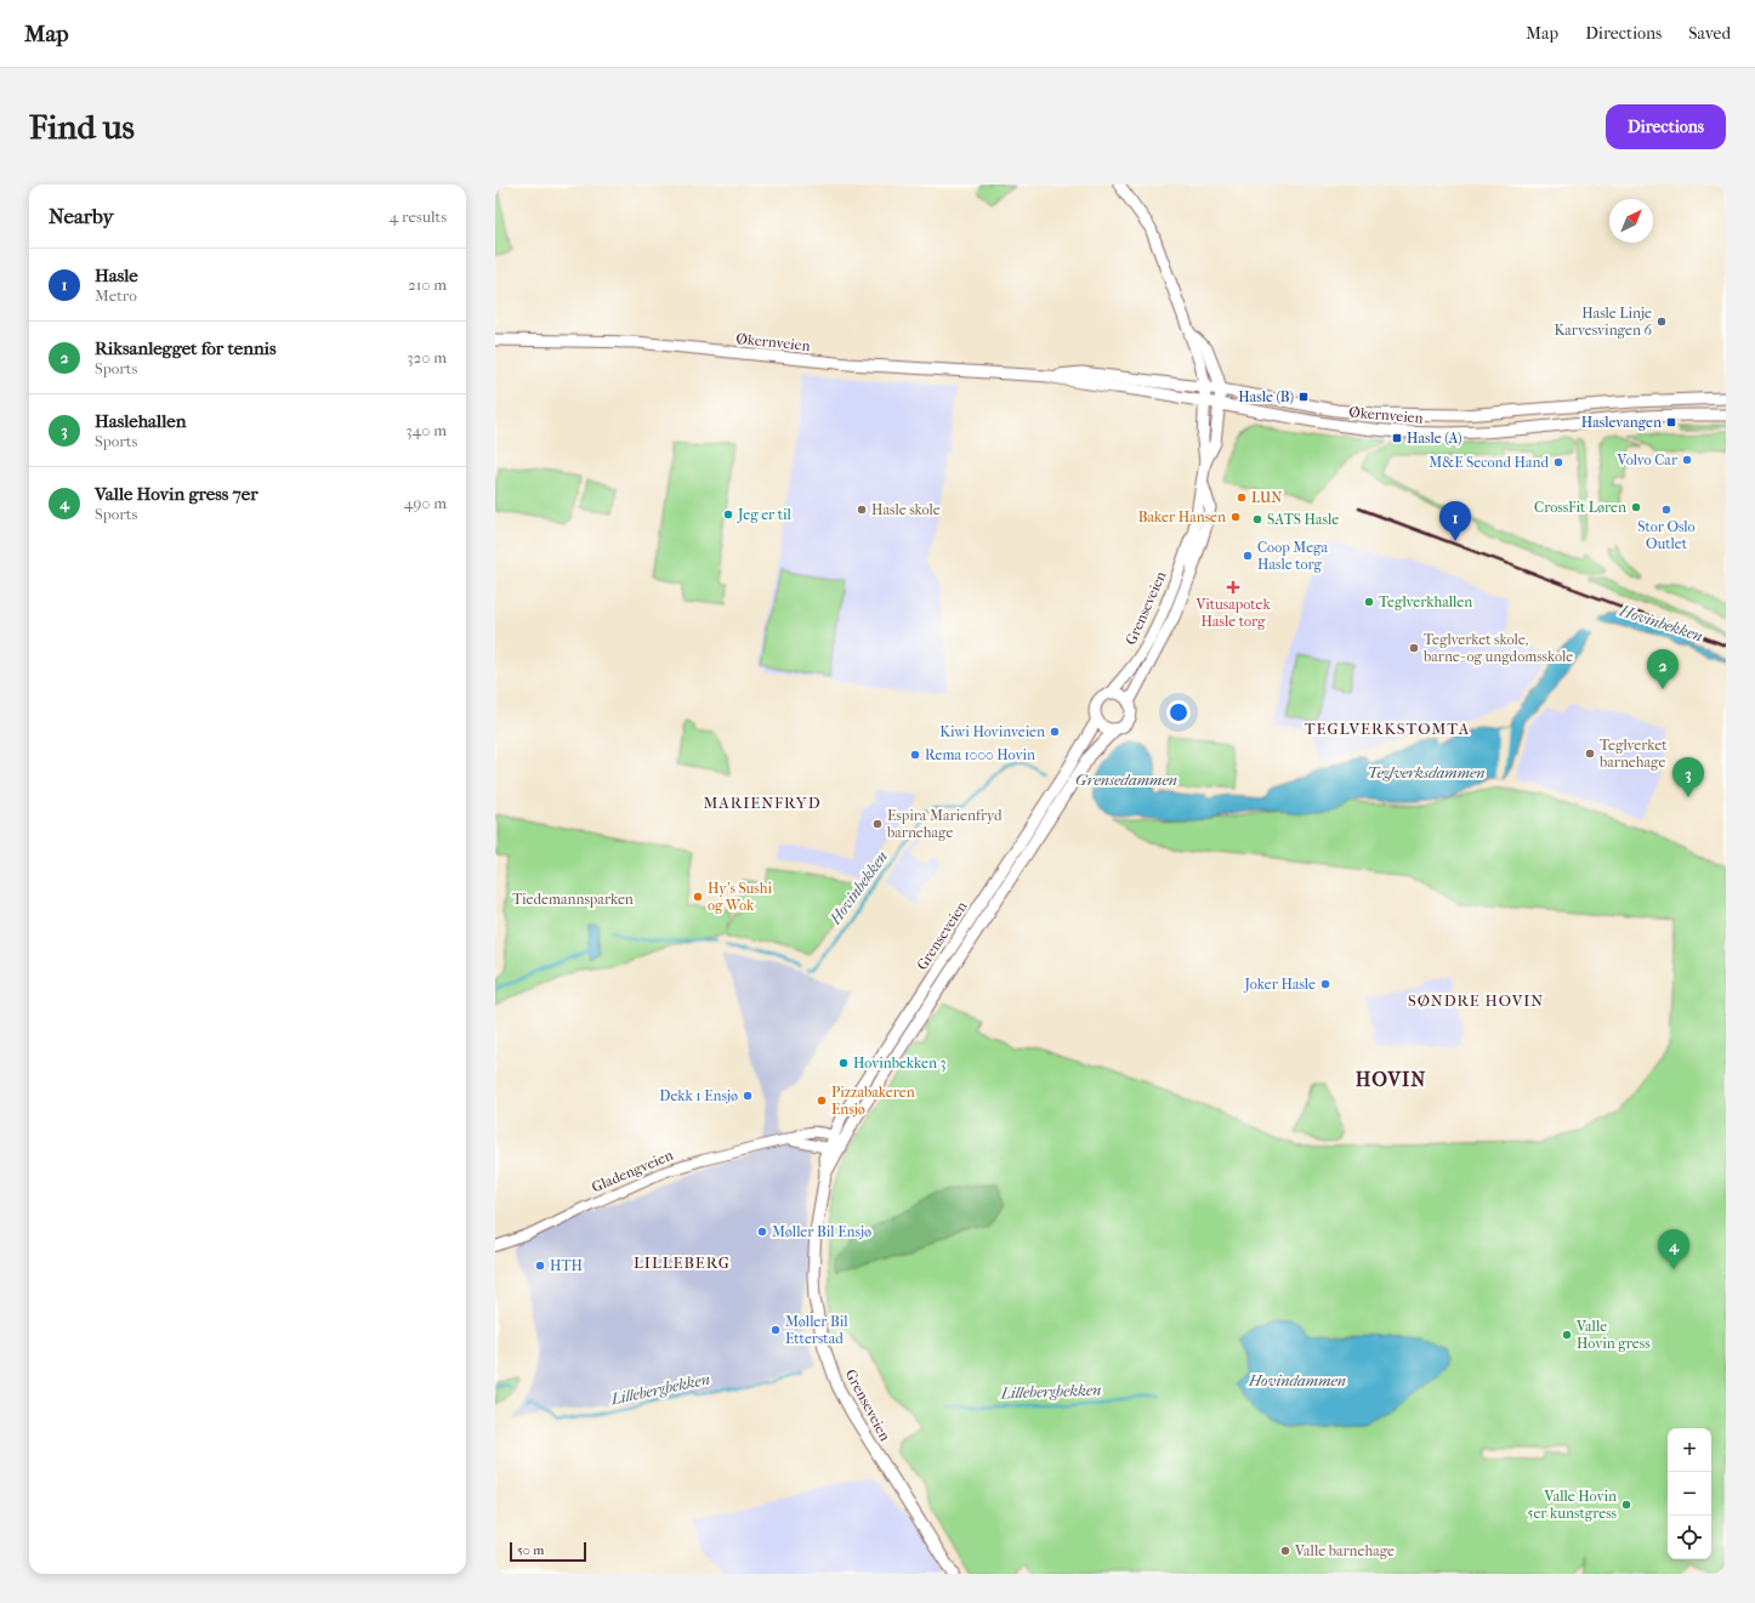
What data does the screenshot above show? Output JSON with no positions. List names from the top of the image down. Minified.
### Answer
{"streets":{"main road":["Økernveien","Grenseveien"],"street":["Gladengveien"]},"crossings":[["Økernveien","Grenseveien"],["Grenseveien","Gladengveien"]],"districts":["TEGLVERKSTOMTA","MARIENFRYD","SØNDRE HOVIN","HOVIN","LILLEBERG"],"water":["Hovinbekken","Teglverksdammen","Grensedammen","Hovindammen","Lillebergbekken"],"parks":["Tiedemannsparken"],"places":{"other":["Hasle Linje Karvesvingen 6","Volvo Car","M&E Second Hand","LUN","CrossFit Løren","Hasle skole","Stor Oslo Outlet","Jeg er til","Baker Hansen","SATS Hasle","Coop Mega Hasle torg","Teglverkhallen","Teglverket skole, barne- og ungdomsskole","Kiwi Hovinveien","Teglverket barnehage","Rema 1000 Hovin","Espira Marienfryd barnehage","Hy's Sushi og Wok","Joker Hasle","Hovinbekken 3","Dekk 1 Ensjø","Pizzabakeren Ensjø","Møller Bil Ensjø","HTH","Møller Bil Etterstad","Valle Hovin gress","Valle Hovin 5er kunstgress","Valle barnehage"],"transit":["Hasle (B)","Haslevangen","Hasle (A)"],"health":["Vitusapotek Hasle torg"]},"scale_bar":"50 m","north":"top right","page":{"header":"Map","nav":["Map","Directions","Saved"],"buttons":"Directions","title":"Find us","heading":["Nearby","4 results"],"list":[{"mark":"1","name":"Hasle","note":"Metro","value":"210 m"},{"mark":"2","name":"Riksanlegget for tennis","note":"Sports","value":"320 m"},{"mark":"3","name":"Haslehallen","note":"Sports","value":"340 m"},{"mark":"4","name":"Valle Hovin gress 7er","note":"Sports","value":"490 m"}],"pins":["1","2","3","4"],"map_buttons":["+","−"],"scale":"50 m"}}
